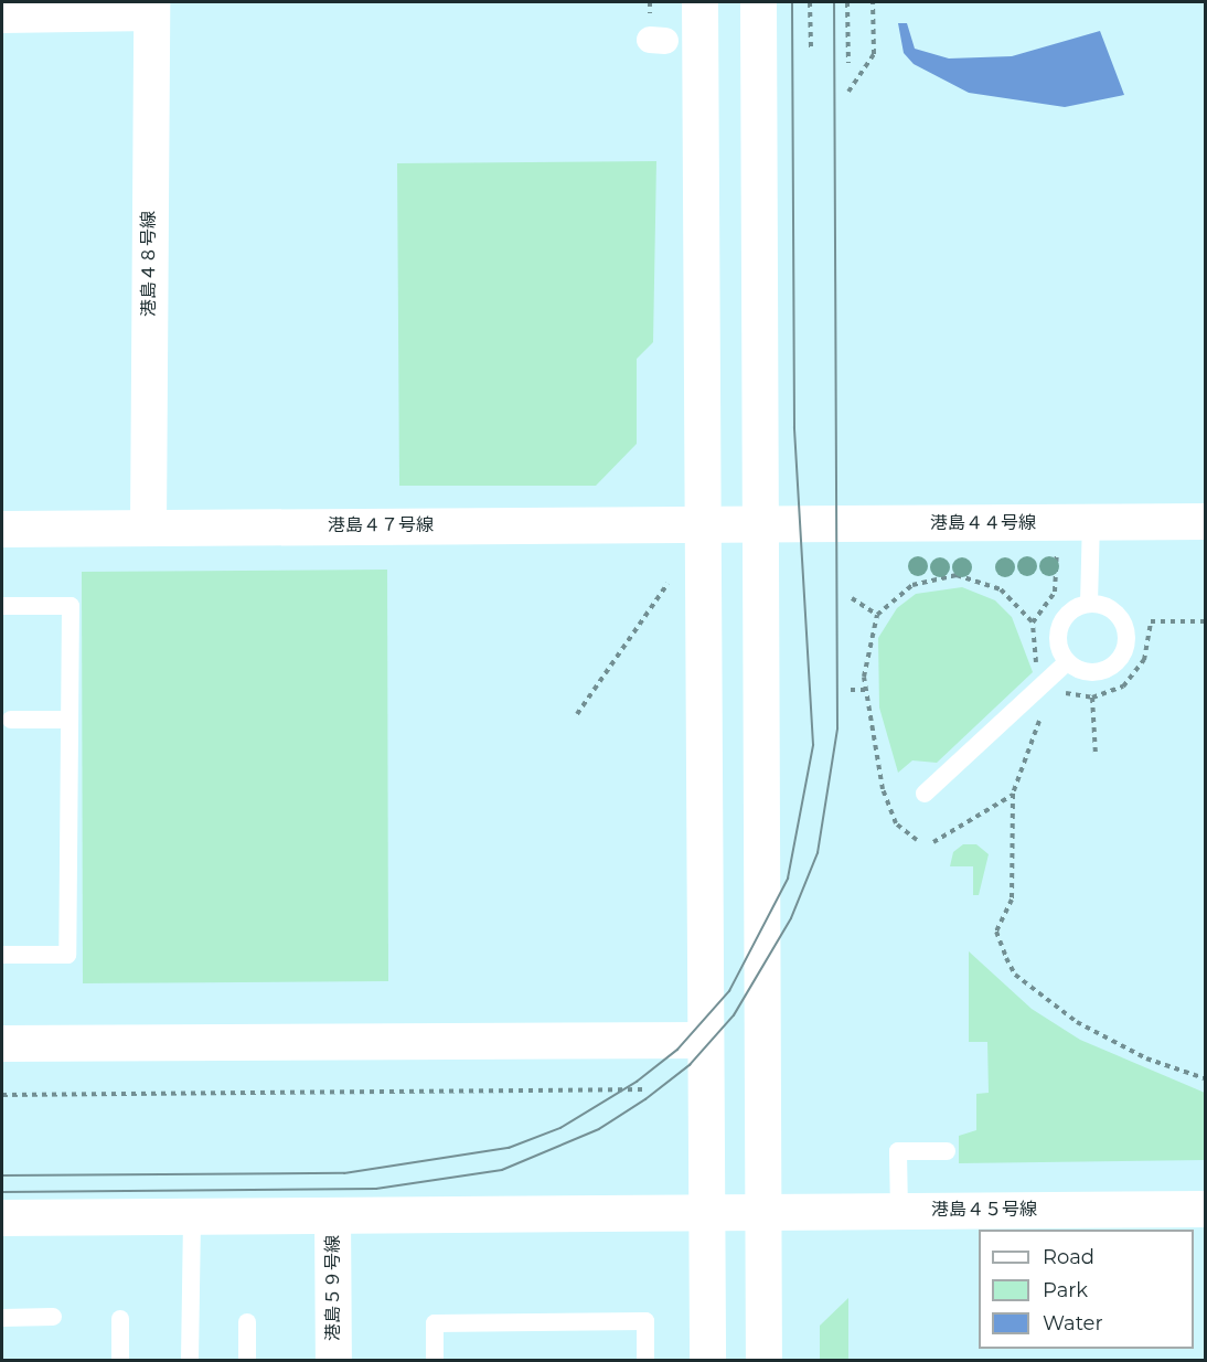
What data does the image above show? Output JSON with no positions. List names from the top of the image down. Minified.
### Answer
{"streets":{"street":["港島４８号線","港島４４号線","港島４７号線","港島４５号線","港島５９号線"]},"crossings":[["港島４８号線","港島４７号線"],["港島４４号線","港島４７号線"],["港島４５号線","港島５９号線"]],"legend":["Road","Park","Water"]}
